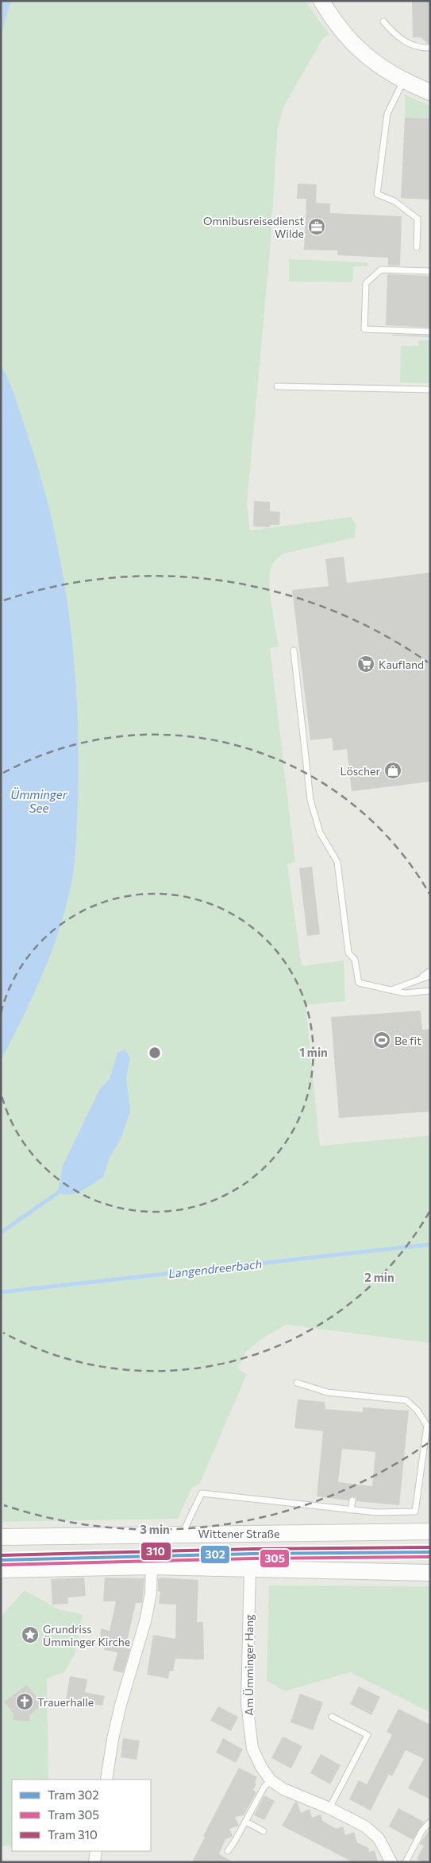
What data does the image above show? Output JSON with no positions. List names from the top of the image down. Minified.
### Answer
{"streets":{"main road":["Wittener Straße"],"street":["Am Ümminger Hang"]},"water":["Ümminger See","Langendreerbach"],"places":{"office":["Omnibusreisedienst Wilde"],"supermarket":["Kaufland"],"shop":["Löscher"],"sports":["Be fit"],"place":["Grundriss Ümminger Kirche"],"church":["Trauerhalle"]},"lines":["tram line 310","tram line 302","tram line 305"],"legend":["Tram 302","Tram 305","Tram 310"],"rings":["1 min","2 min","3 min"]}
